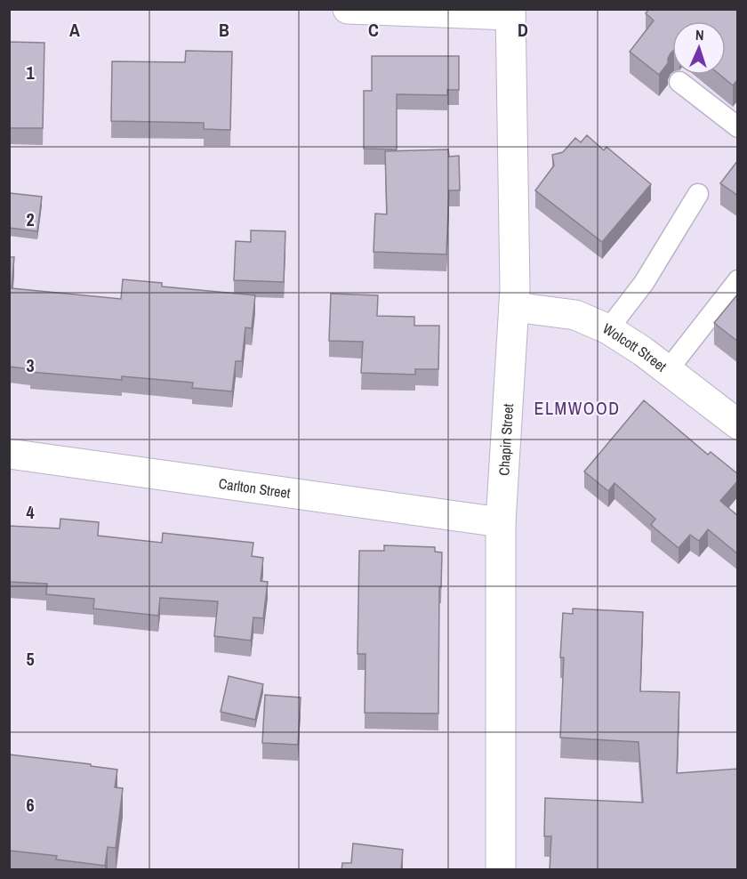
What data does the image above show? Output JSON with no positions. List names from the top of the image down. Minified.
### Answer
{"streets":{"street":["Wolcott Street","Chapin Street","Carlton Street"]},"crossings":[["Wolcott Street","Chapin Street"],["Chapin Street","Carlton Street"]],"districts":["ELMWOOD"],"north":"top","grid":{"columns":["A","B","C","D"],"rows":["1","2","3","4","5","6"]}}
